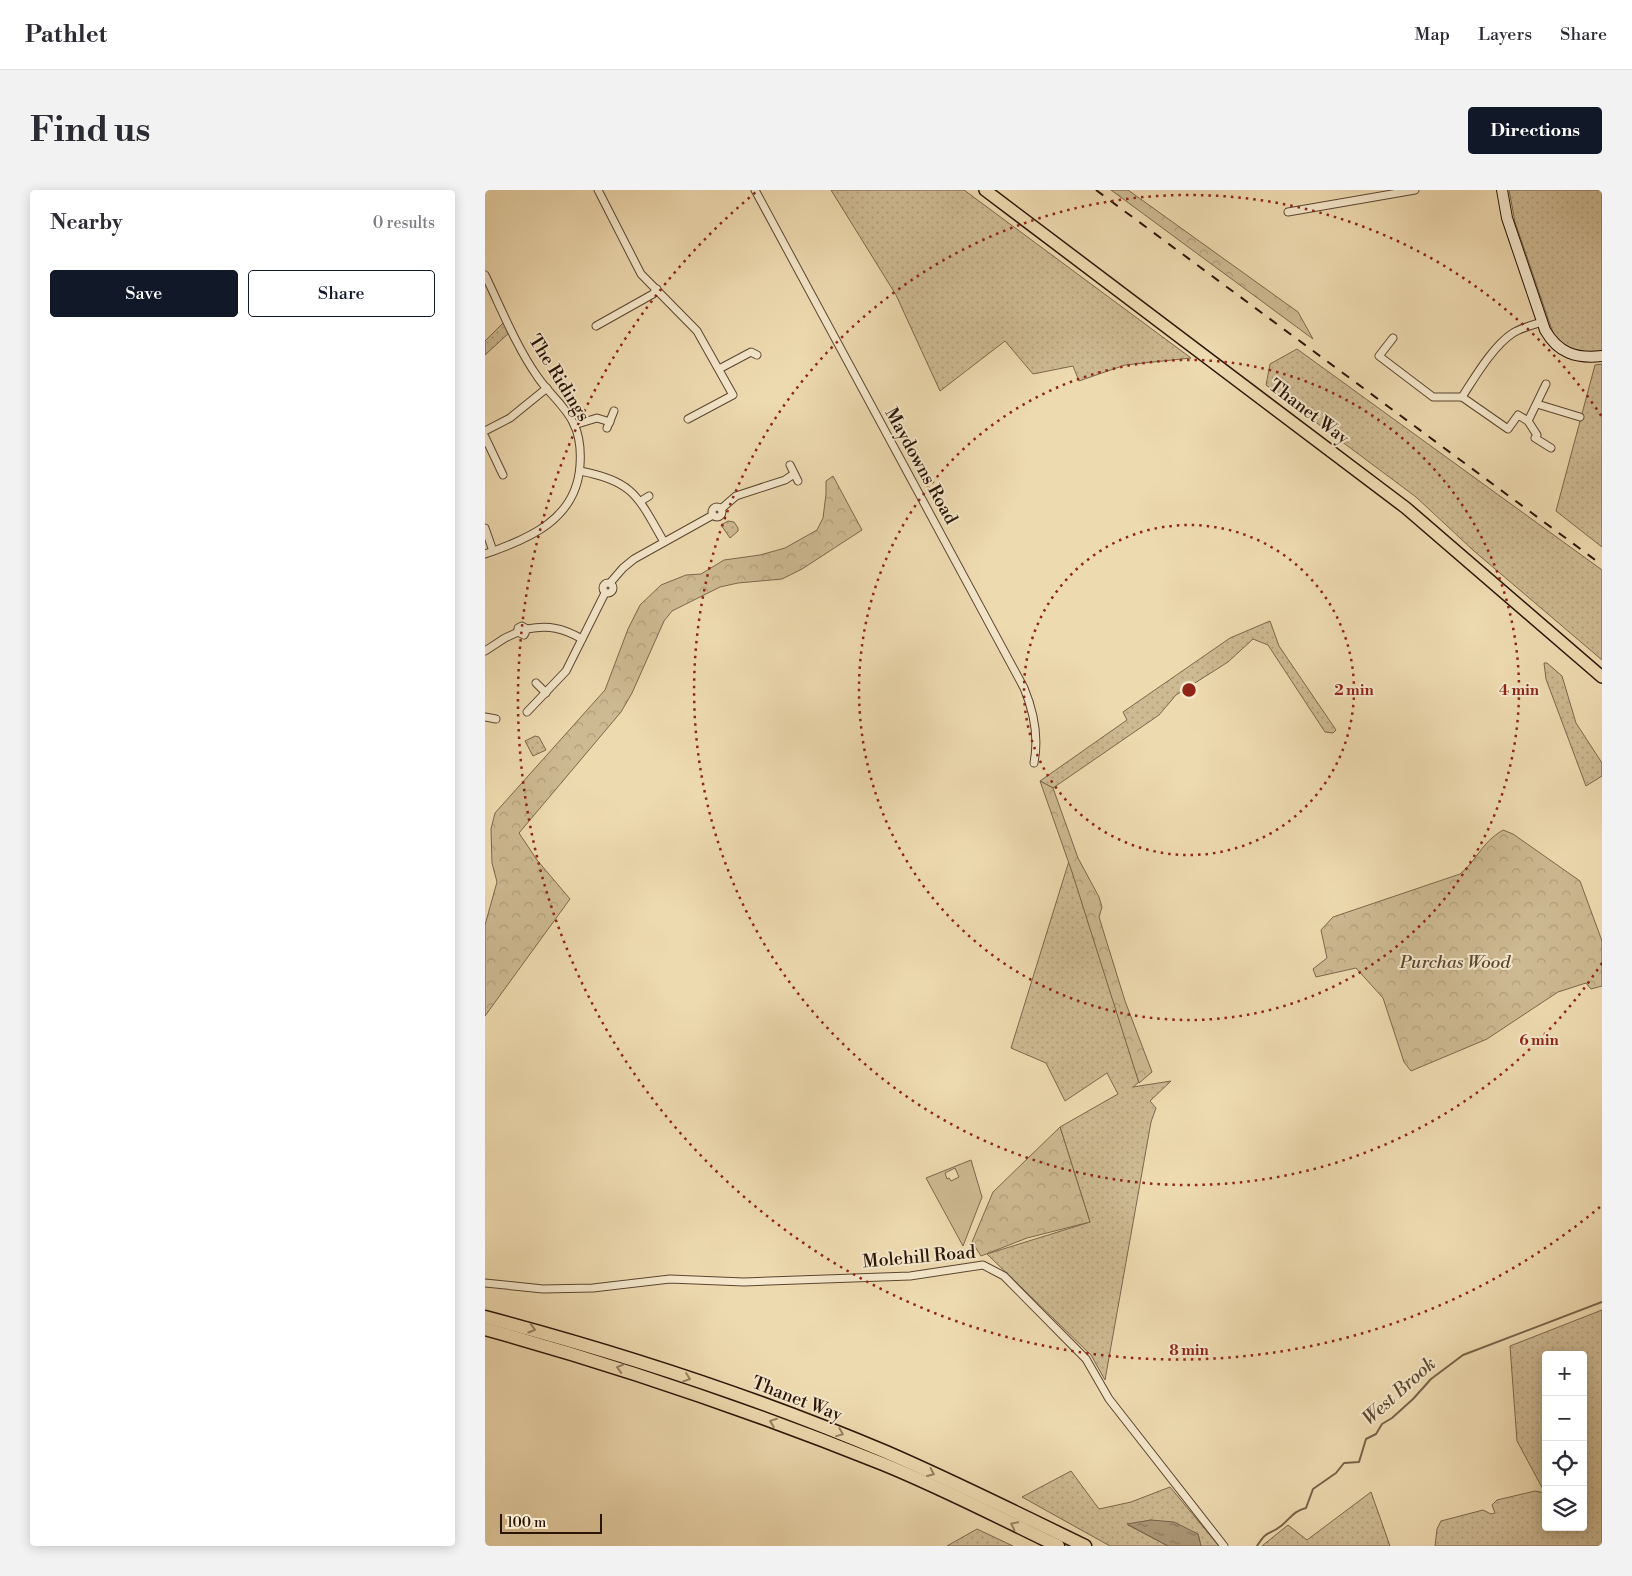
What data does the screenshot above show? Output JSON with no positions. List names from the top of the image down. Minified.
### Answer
{"streets":{"highway":["Thanet Way"],"street":["The Ridings","Maydowns Road","Molehill Road"]},"water":["West Brook"],"parks":["Purchas Wood"],"scale_bar":"100 m","page":{"header":"Pathlet","nav":["Map","Layers","Share"],"buttons":["Directions",["Save","Share"]],"title":"Find us","heading":["Nearby","0 results"],"map_buttons":["+","−"],"scale":"100 m"},"rings":["2 min","4 min","6 min","8 min"]}
